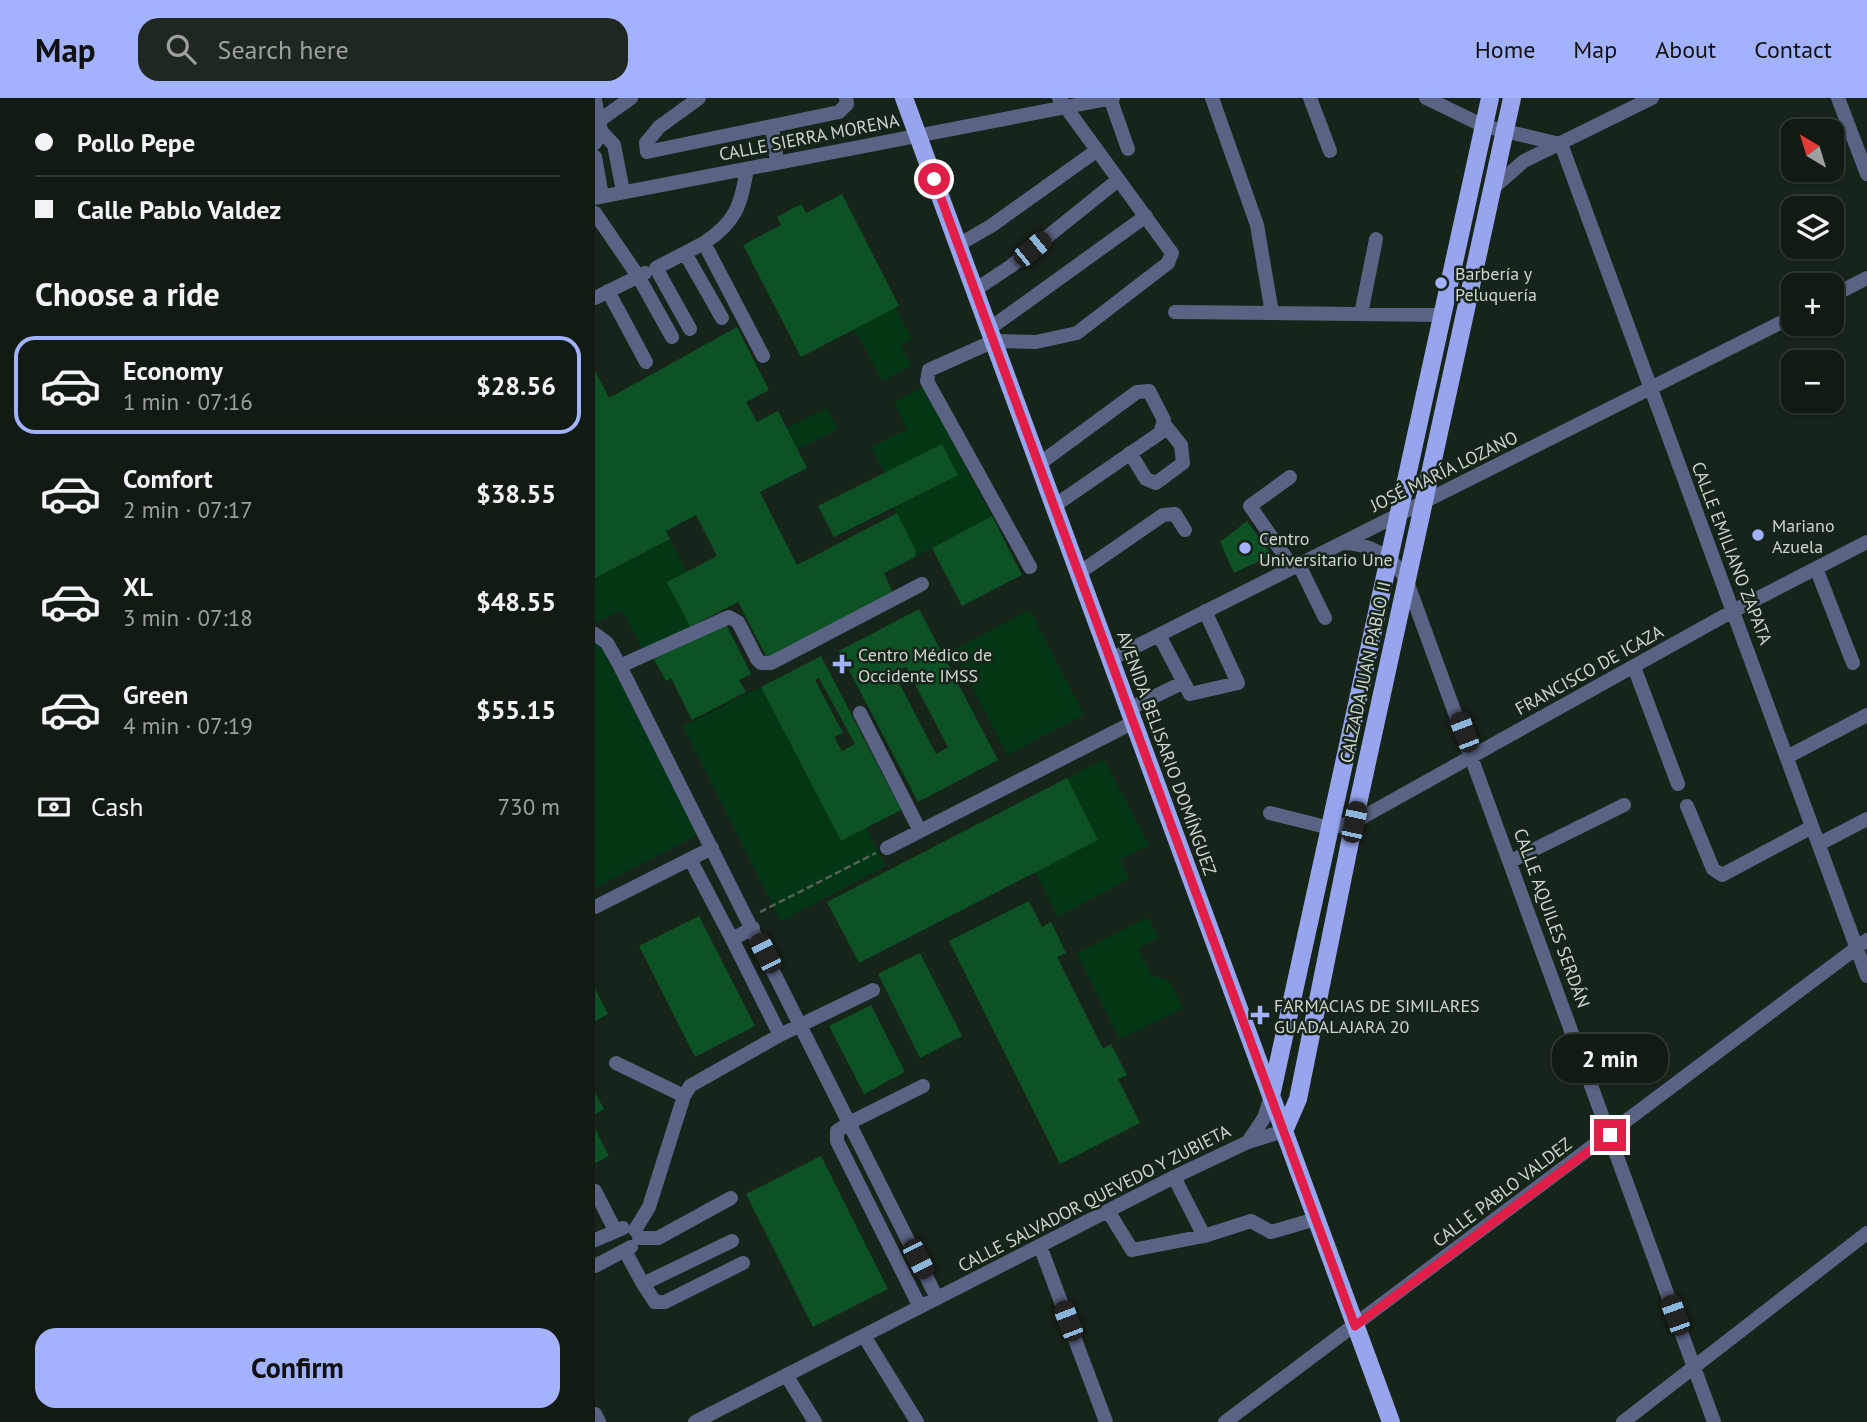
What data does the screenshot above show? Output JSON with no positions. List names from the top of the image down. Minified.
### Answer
{"streets":{"main road":["CALZADA JUAN PABLO II","AVENIDA BELISARIO DOMÍNGUEZ"],"street":["CALLE SIERRA MORENA","JOSÉ MARÍA LOZANO","CALLE EMILIANO ZAPATA","FRANCISCO DE ICAZA","CALLE AQUILES SERDÁN","CALLE PABLO VALDEZ","CALLE SALVADOR QUEVEDO Y ZUBIETA"]},"crossings":[["CALLE SIERRA MORENA","AVENIDA BELISARIO DOMÍNGUEZ"],["JOSÉ MARÍA LOZANO","CALLE EMILIANO ZAPATA"],["JOSÉ MARÍA LOZANO","CALZADA JUAN PABLO II"],["JOSÉ MARÍA LOZANO","AVENIDA BELISARIO DOMÍNGUEZ"],["JOSÉ MARÍA LOZANO","CALLE AQUILES SERDÁN"],["CALLE EMILIANO ZAPATA","FRANCISCO DE ICAZA"],["CALLE EMILIANO ZAPATA","CALLE PABLO VALDEZ"],["FRANCISCO DE ICAZA","CALZADA JUAN PABLO II"],["FRANCISCO DE ICAZA","CALLE AQUILES SERDÁN"],["CALZADA JUAN PABLO II","AVENIDA BELISARIO DOMÍNGUEZ"],["CALZADA JUAN PABLO II","CALLE AQUILES SERDÁN"],["CALZADA JUAN PABLO II","CALLE SALVADOR QUEVEDO Y ZUBIETA"],["AVENIDA BELISARIO DOMÍNGUEZ","CALLE PABLO VALDEZ"],["AVENIDA BELISARIO DOMÍNGUEZ","CALLE SALVADOR QUEVEDO Y ZUBIETA"],["CALLE AQUILES SERDÁN","CALLE PABLO VALDEZ"]],"places":{"other":["Barbería y Peluquería","Mariano Azuela","Centro Universitario Une"],"health":["Centro Médico de Occidente IMSS","FARMACIAS DE SIMILARES GUADALAJARA 20"]},"north":"top left","page":{"header":"Map","search":"Search here","nav":["Home","Map","About","Contact"],"banner":["Pollo Pepe","Calle Pablo Valdez"],"map_buttons":["+","−"],"heading":"Choose a ride","list":[{"name":"Economy","note":"1 min · 07:16","value":"$28.56"},{"name":"Comfort","note":"2 min · 07:17","value":"$38.55"},{"name":"XL","note":"3 min · 07:18","value":"$48.55"},{"name":"Green","note":"4 min · 07:19","value":"$55.15"}],"pay":["Cash","730 m"],"bubble":"2 min","buttons":"Confirm"}}
